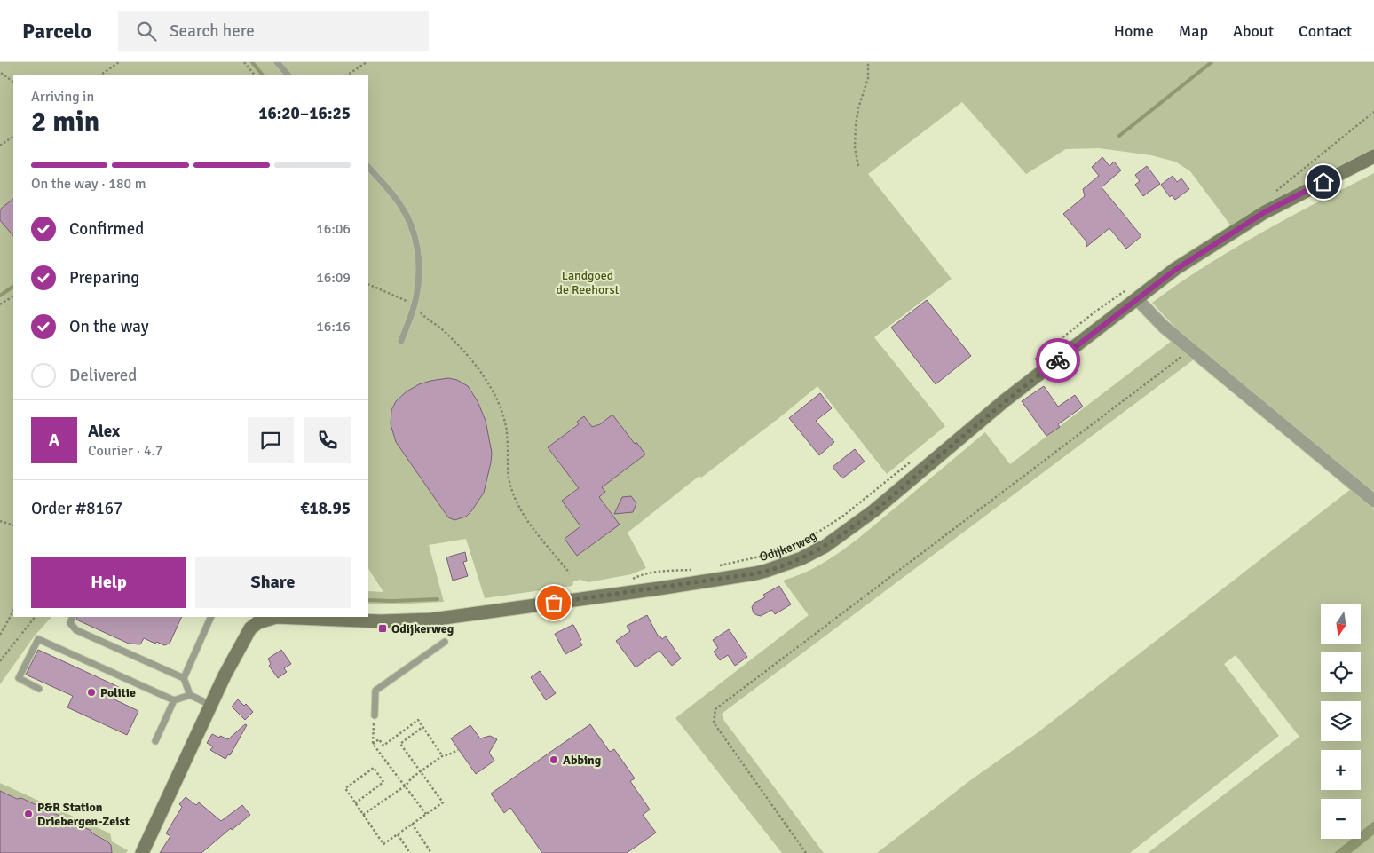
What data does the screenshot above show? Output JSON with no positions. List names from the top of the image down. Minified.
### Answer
{"streets":{"street":["Odijkerweg"]},"parks":["Landgoed de Reehorst"],"places":{"transit":["Odijkerweg"],"other":["Politie","Abbing","P&R Station Driebergen-Zeist"]},"north":"bottom","page":{"header":"Parcelo","search":"Search here","nav":["Home","Map","About","Contact"],"heading":["2 min","Arriving in","16:20–16:25"],"panel":["Alex","Courier · 4.7","Order #8167","€18.95"],"bar":"On the way · 180 m","list":[["Confirmed","16:06"],["Preparing","16:09"],["On the way","16:16"],"Delivered"],"round":"A","buttons":["Help","Share"],"map_buttons":["+","−"]}}
